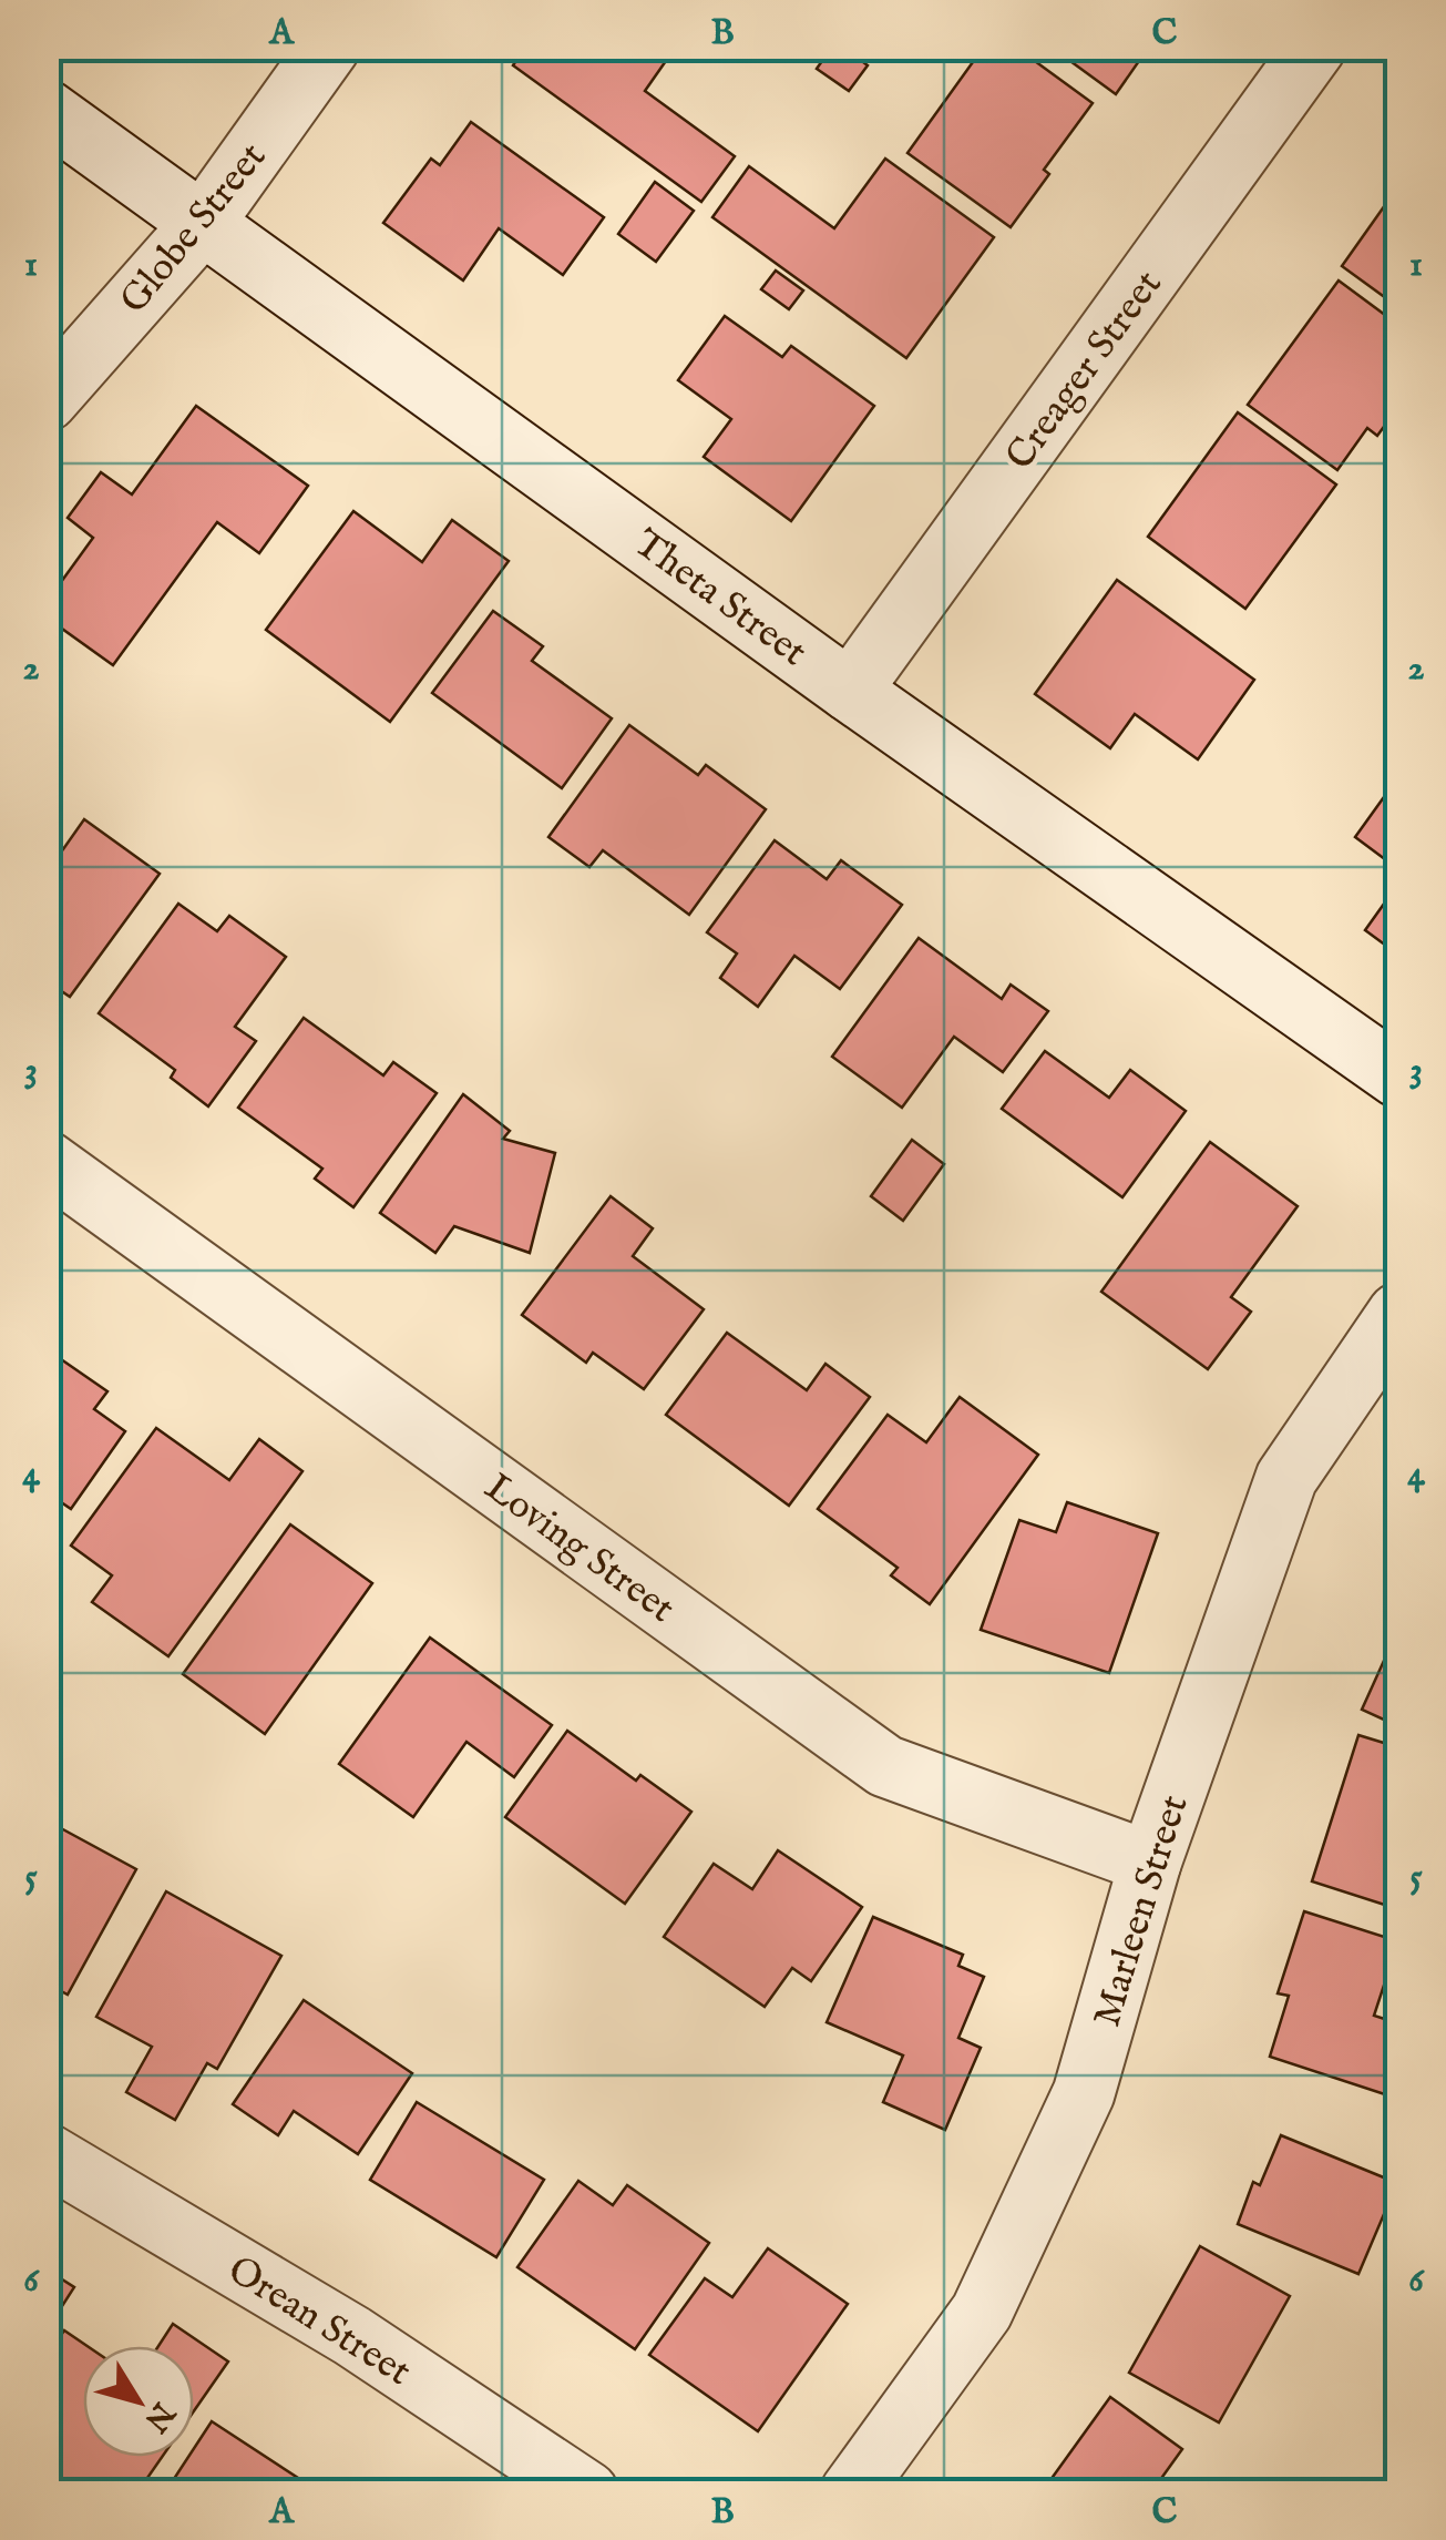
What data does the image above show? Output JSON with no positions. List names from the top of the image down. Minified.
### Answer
{"streets":{"street":["Globe Street","Creager Street","Theta Street","Loving Street","Marleen Street","Orean Street"]},"crossings":[["Globe Street","Theta Street"],["Creager Street","Theta Street"],["Loving Street","Marleen Street"]],"north":"bottom right","grid":{"columns":["A","B","C"],"rows":["1","2","3","4","5","6"]}}
